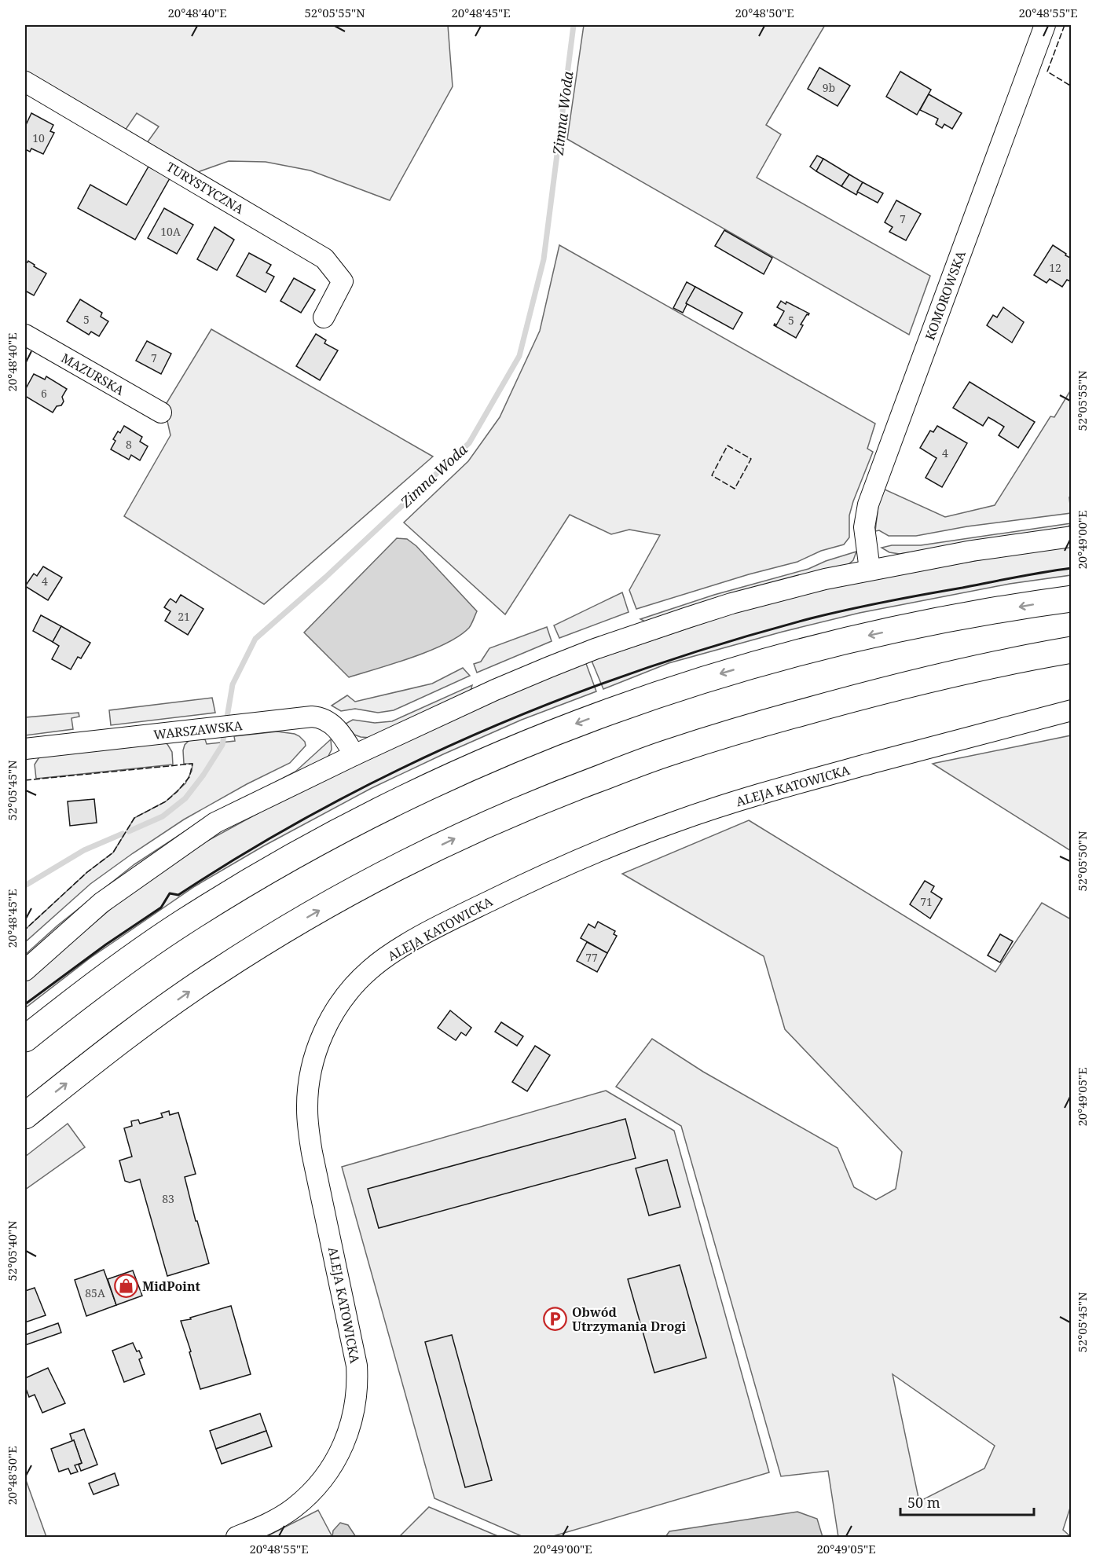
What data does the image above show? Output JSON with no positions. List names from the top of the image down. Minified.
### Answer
{"streets":{"street":["TURYSTYCZNA","KOMOROWSKA","MAZURSKA","WARSZAWSKA","ALEJA KATOWICKA"]},"water":["Zimna Woda"],"places":{"shop":["MidPoint"],"parking":["Obwód Utrzymania Drogi"]},"house_numbers":["9b","10","7","10A","12","5","5","7","6","8","4","4","21","71","77","83","85A"],"scale_bar":"50 m","coordinates":["20°48'40\"E","52°05'55\"N","20°48'45\"E","20°48'50\"E","20°48'55\"E","20°49'00\"E","52°05'45\"N","52°05'50\"N","20°49'05\"E","52°05'40\"N"]}
